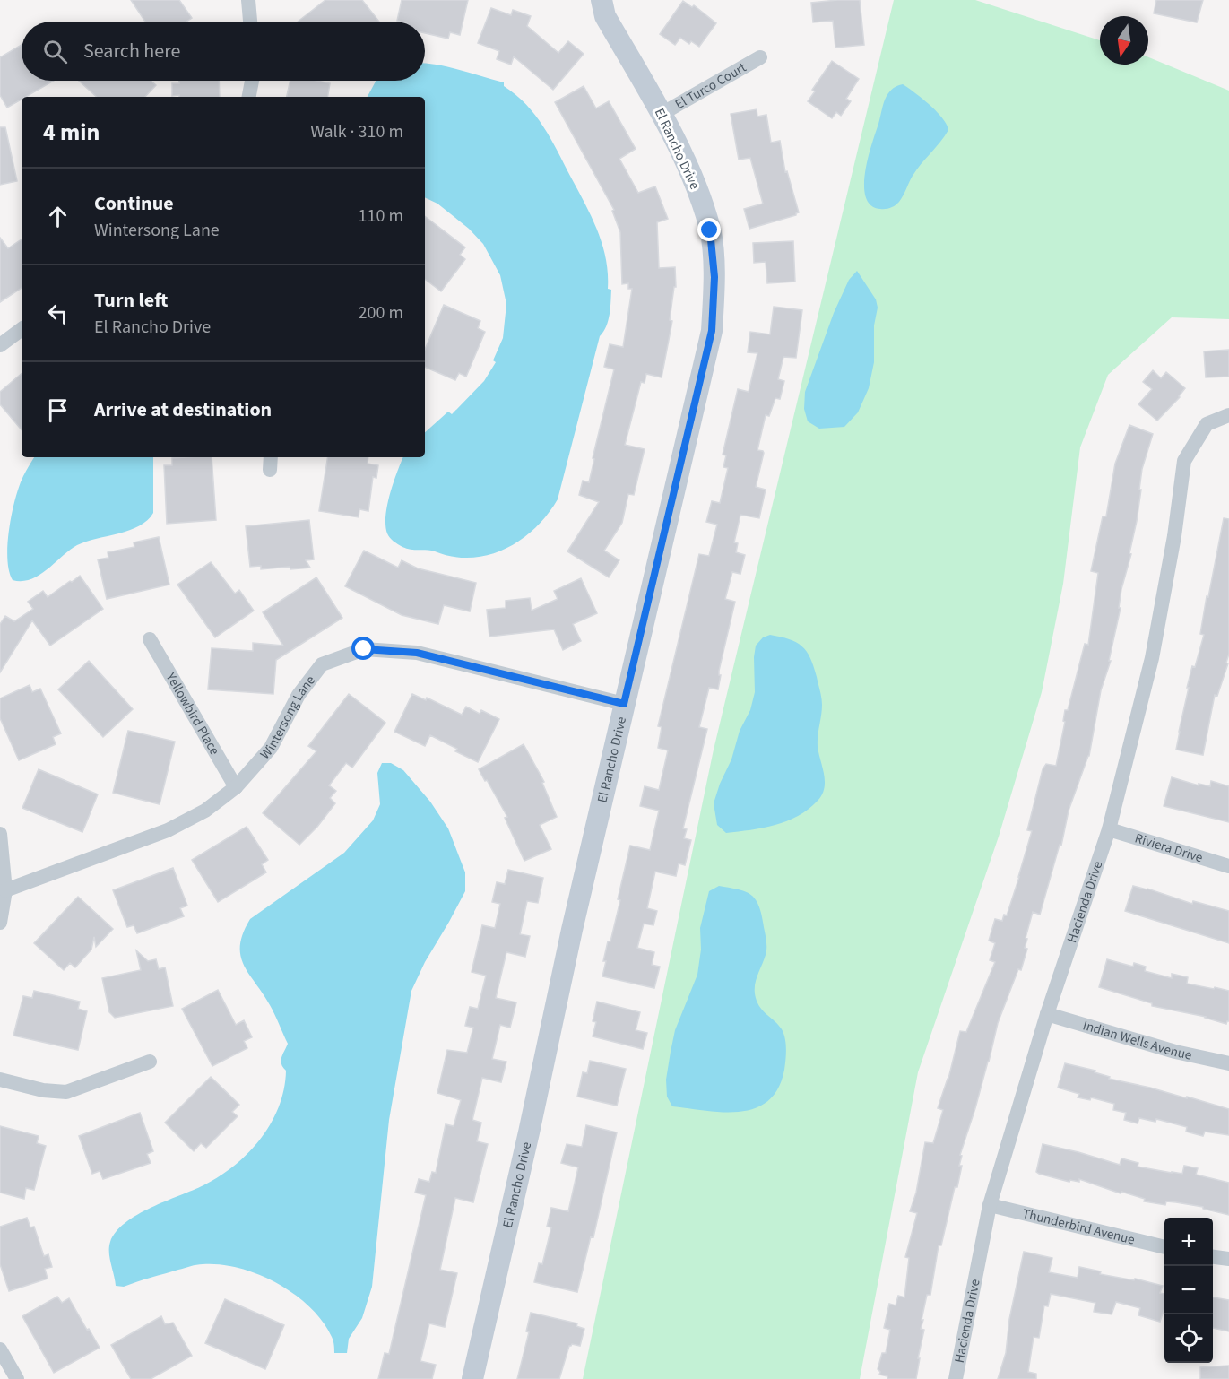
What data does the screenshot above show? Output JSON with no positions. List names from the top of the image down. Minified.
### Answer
{"streets":{"street":["El Turco Court","El Rancho Drive","Yellowbird Place","Wintersong Lane","Riviera Drive","Hacienda Drive","Indian Wells Avenue","Thunderbird Avenue"]},"crossings":[["El Turco Court","El Rancho Drive"],["El Rancho Drive","Wintersong Lane"],["Yellowbird Place","Wintersong Lane"],["Riviera Drive","Hacienda Drive"],["Hacienda Drive","Indian Wells Avenue"],["Hacienda Drive","Thunderbird Avenue"]],"north":"bottom","page":{"search":"Search here","heading":["4 min","Walk · 310 m"],"list":[["Continue","Wintersong Lane","110 m"],["Turn left","El Rancho Drive","200 m"],"Arrive at destination"],"map_buttons":["+","−"]}}
